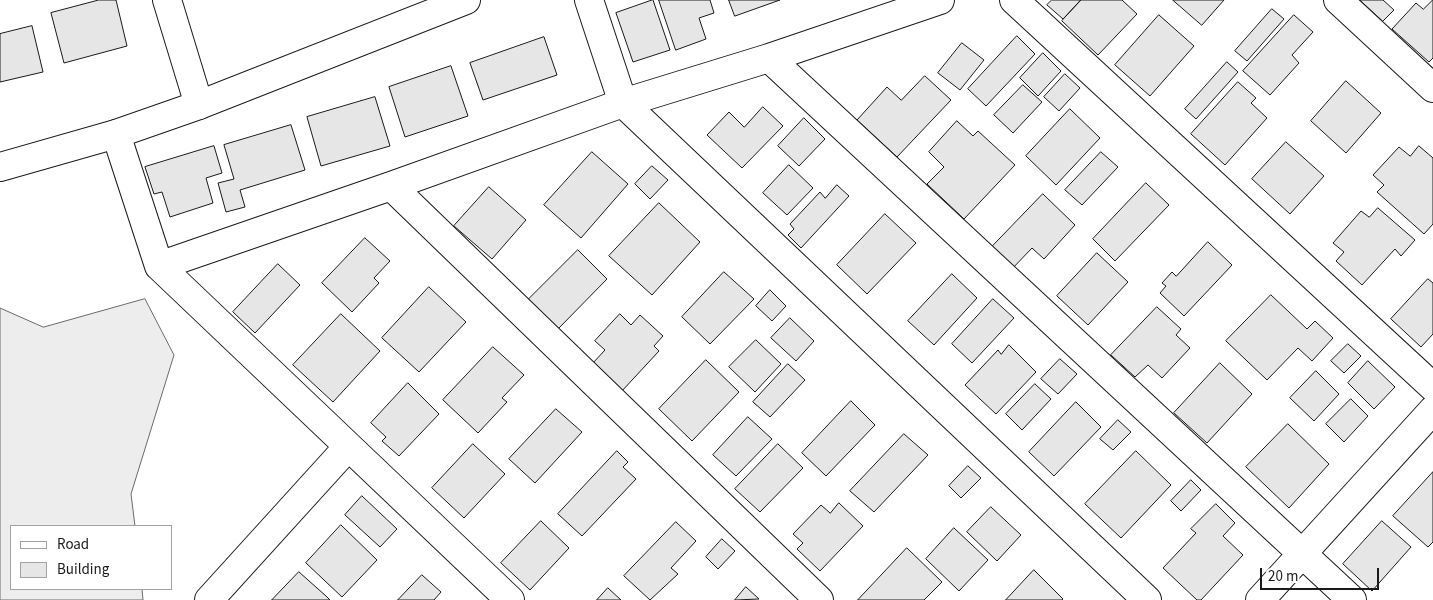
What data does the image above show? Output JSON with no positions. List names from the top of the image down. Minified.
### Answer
{"legend":["Road","Building"],"scale_bar":"20 m"}
